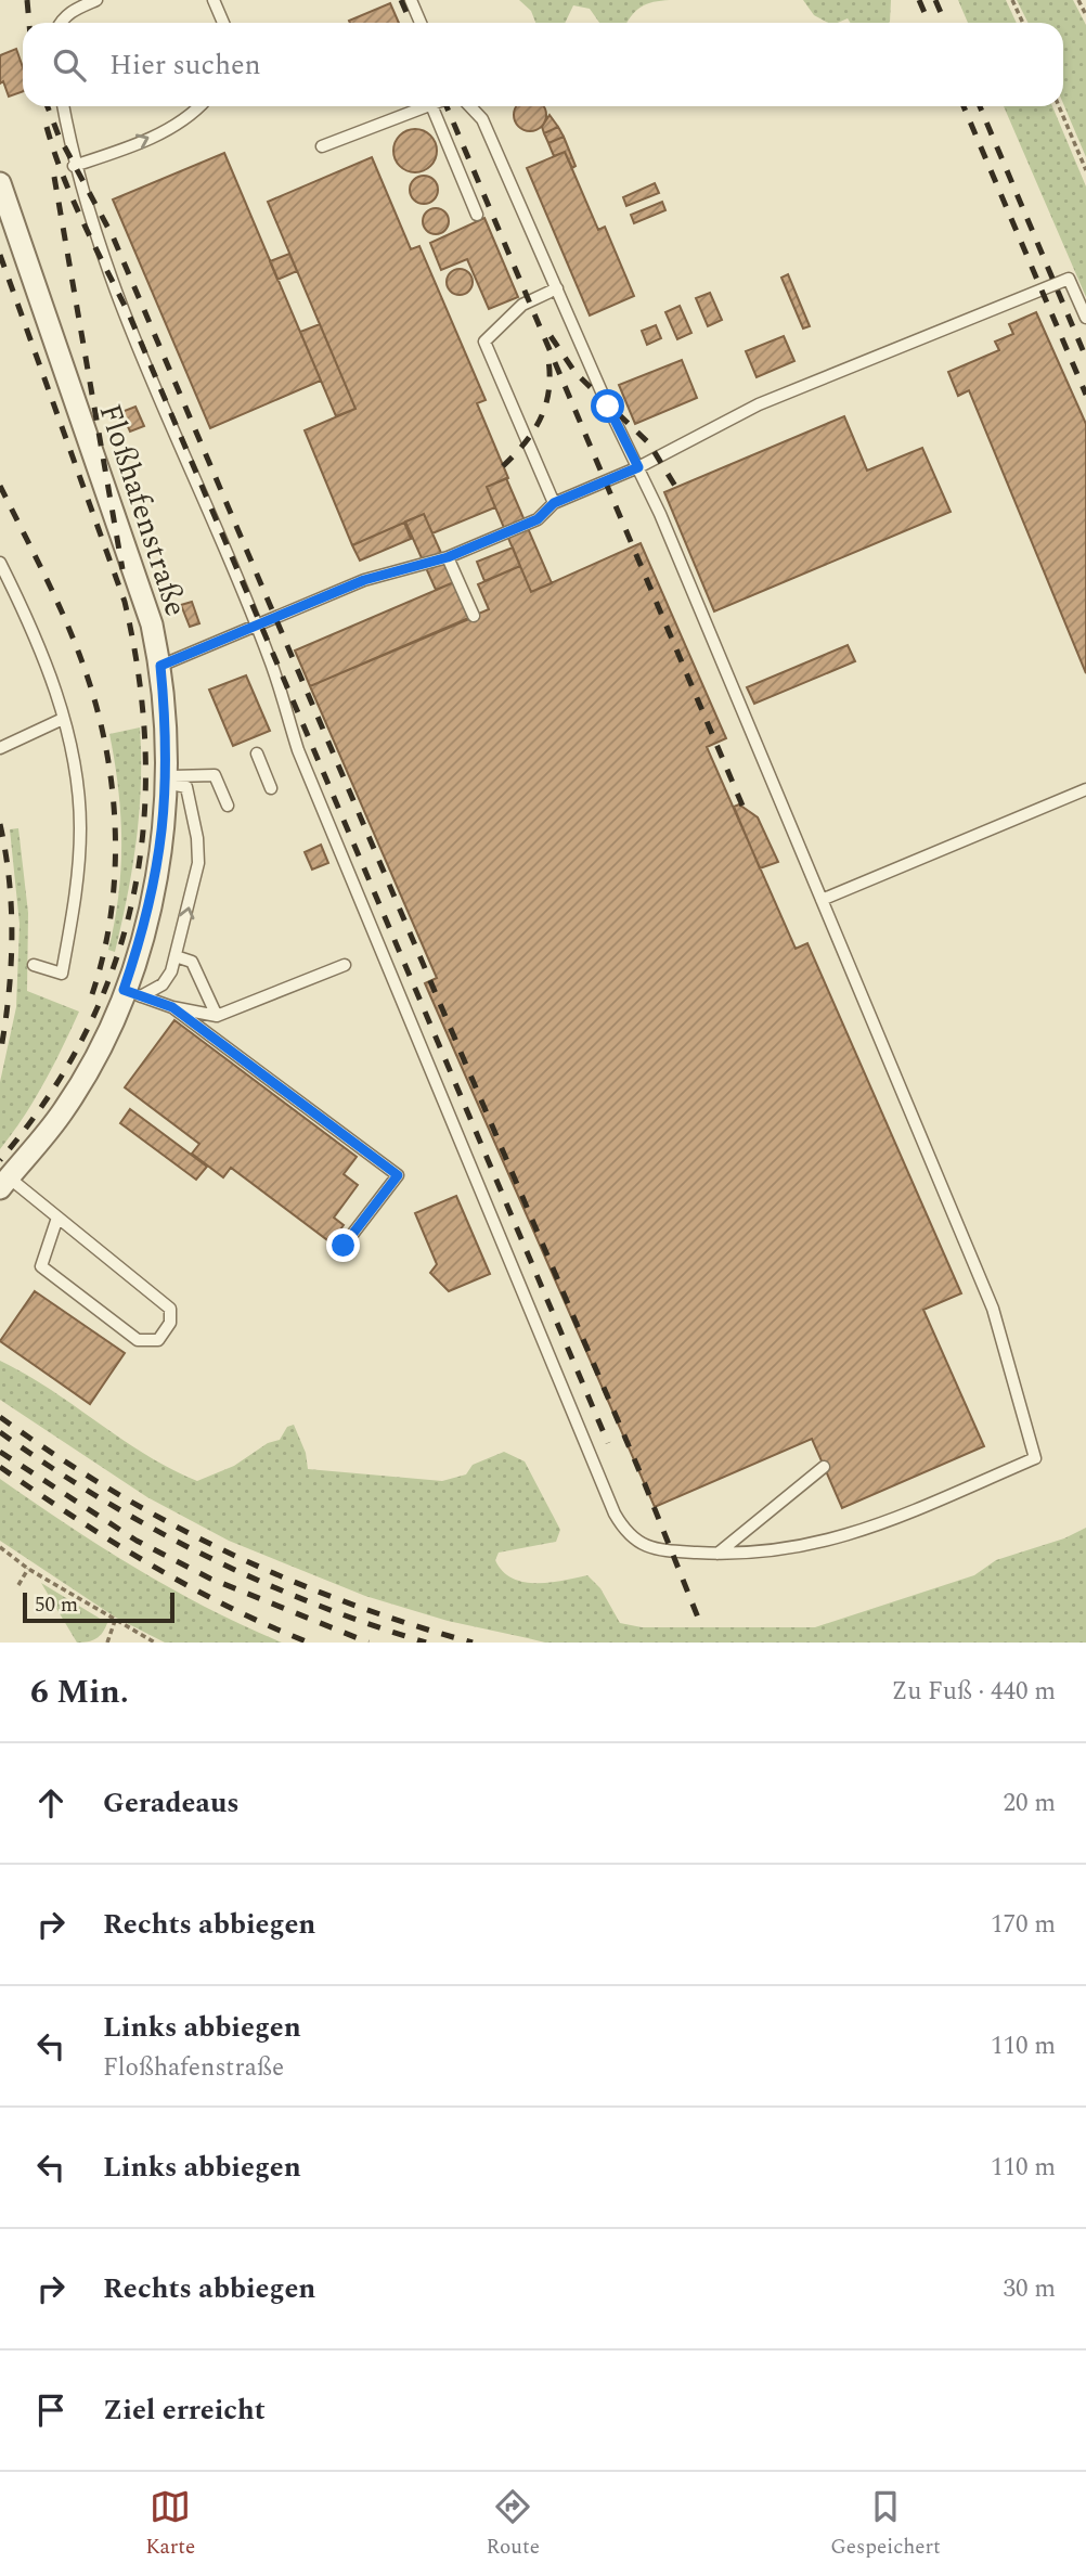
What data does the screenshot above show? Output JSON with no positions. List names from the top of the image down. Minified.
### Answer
{"streets":{"street":["Floßhafenstraße"]},"scale_bar":"50 m","page":{"search":"Hier suchen","scale":"50 m","heading":["6 Min.","Zu Fuß · 440 m"],"list":[["Geradeaus","20 m"],["Rechts abbiegen","170 m"],["Links abbiegen","Floßhafenstraße","110 m"],["Links abbiegen","110 m"],["Rechts abbiegen","30 m"],"Ziel erreicht"],"nav":["Karte","Route","Gespeichert"]}}
